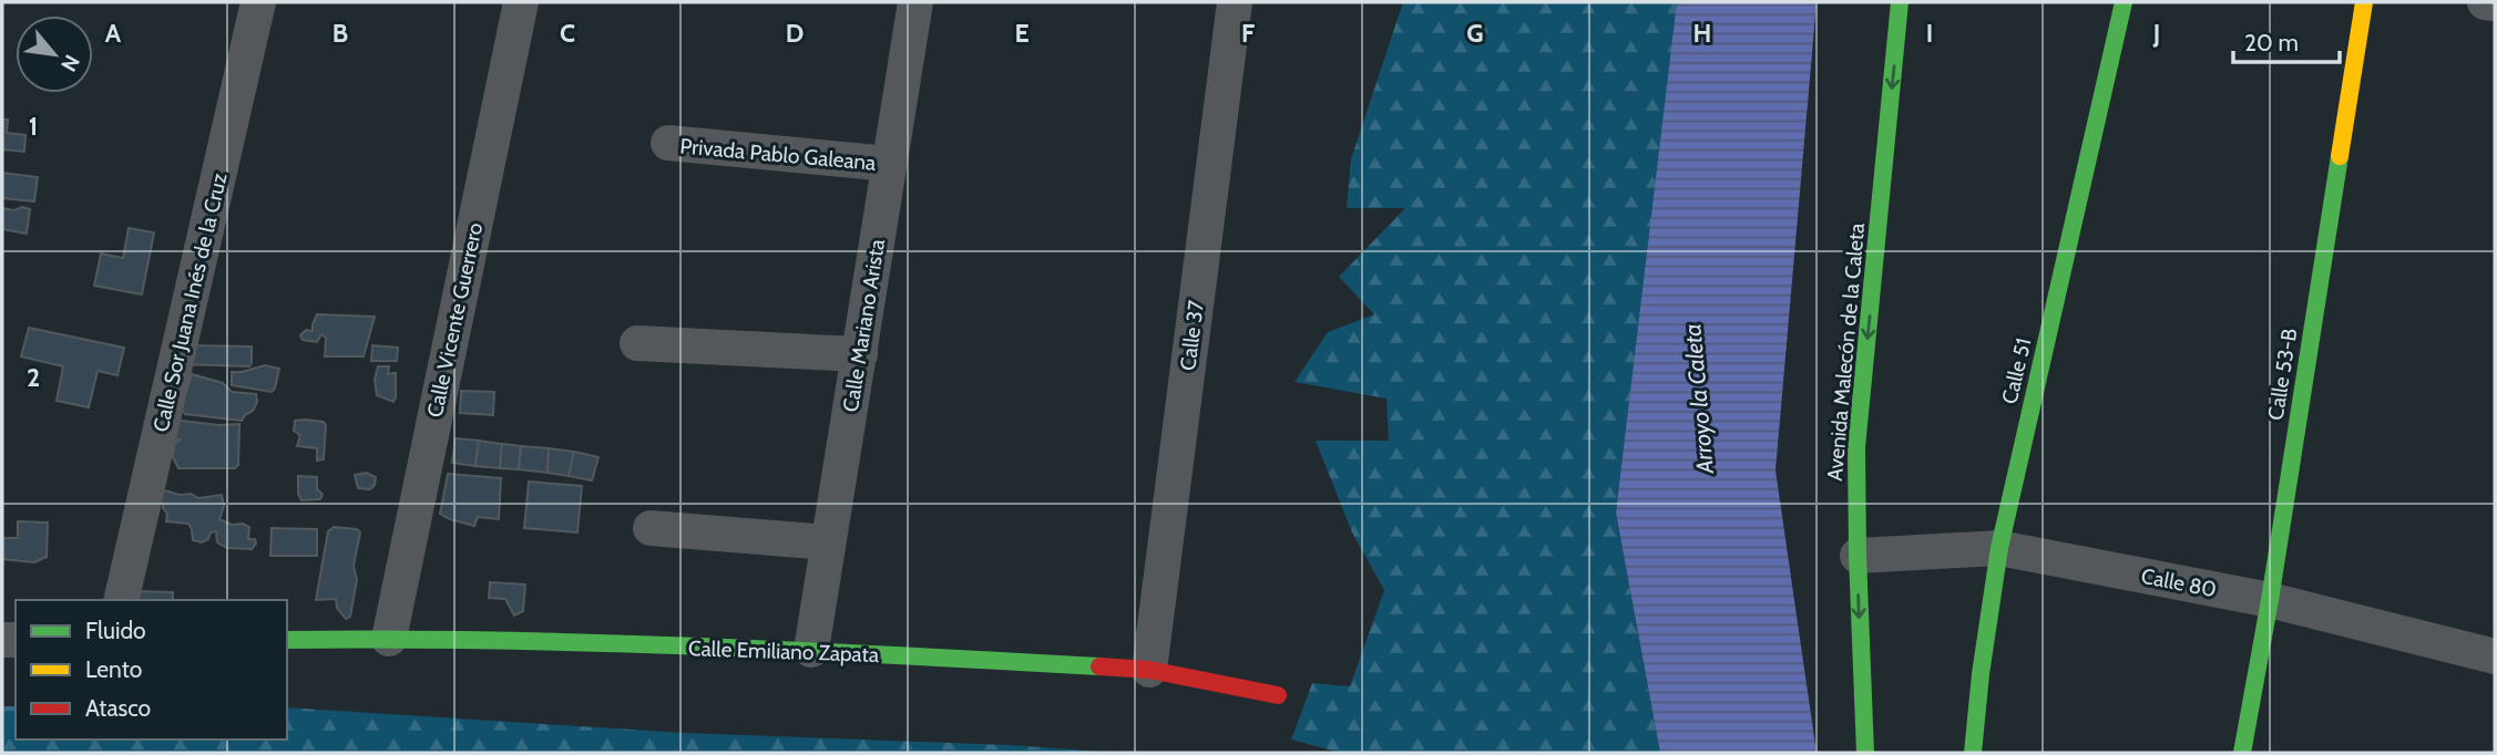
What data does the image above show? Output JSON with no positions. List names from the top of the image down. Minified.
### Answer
{"streets":{"street":["Privada Pablo Galeana","Calle Sor Juana Inés de la Cruz","Calle Vicente Guerrero","Calle Mariano Arista","Calle 37","Avenida Malecón de la Caleta","Calle 51","Calle 53-B","Calle 80","Calle Emiliano Zapata"]},"crossings":[["Privada Pablo Galeana","Calle Mariano Arista"],["Calle Vicente Guerrero","Calle Emiliano Zapata"],["Calle Mariano Arista","Calle Emiliano Zapata"],["Calle 37","Calle Emiliano Zapata"],["Avenida Malecón de la Caleta","Calle 80"],["Calle 51","Calle 80"],["Calle 53-B","Calle 80"]],"one_way":["Avenida Malecón de la Caleta"],"water":["Arroyo la Caleta"],"legend":["Fluido","Lento","Atasco"],"scale_bar":"20 m","north":"bottom right","grid":{"columns":["A","B","C","D","E","F","G","H","I","J"],"rows":["1","2"]}}
